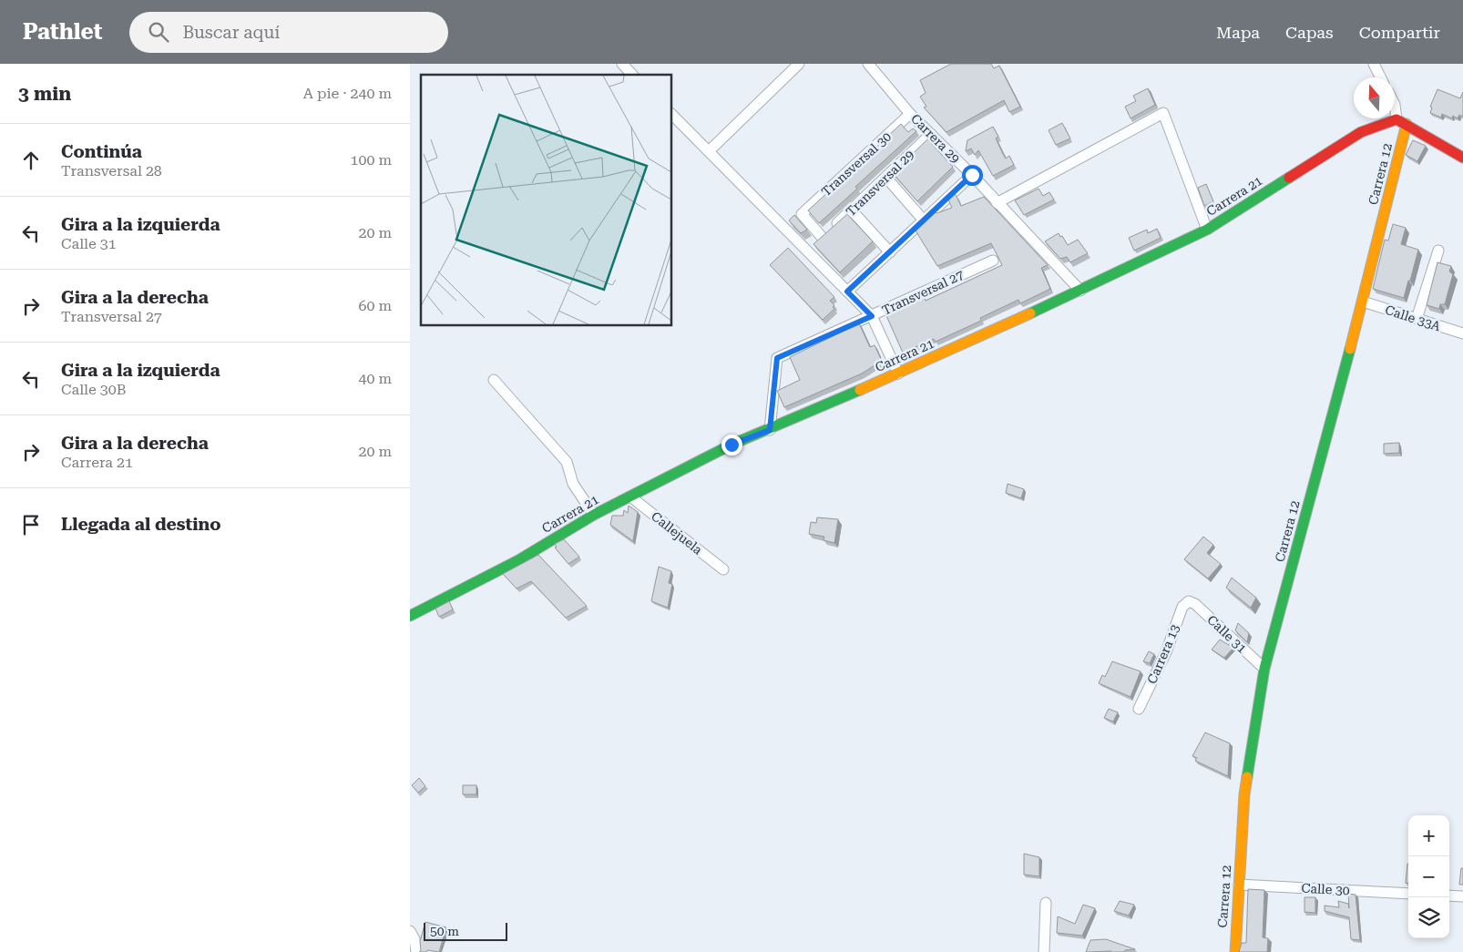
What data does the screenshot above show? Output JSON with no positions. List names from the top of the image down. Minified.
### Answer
{"streets":{"street":["Carrera 29","Transversal 30","Carrera 12","Transversal 29","Carrera 21","Transversal 27","Calle 33A","Callejuela","Calle 31","Carrera 13","Calle 30"]},"crossings":[["Carrera 29","Transversal 30"],["Carrera 29","Transversal 29"],["Carrera 29","Carrera 21"],["Transversal 30","Transversal 29"],["Carrera 12","Carrera 21"],["Carrera 12","Calle 33A"],["Carrera 12","Calle 31"],["Carrera 12","Calle 30"],["Carrera 21","Transversal 27"],["Carrera 21","Callejuela"],["Calle 31","Carrera 13"]],"scale_bar":"50 m","north":"top","page":{"header":"Pathlet","search":"Buscar aquí","nav":["Mapa","Capas","Compartir"],"heading":["3 min","A pie · 240 m"],"list":[["Continúa","Transversal 28","100 m"],["Gira a la izquierda","Calle 31","20 m"],["Gira a la derecha","Transversal 27","60 m"],["Gira a la izquierda","Calle 30B","40 m"],["Gira a la derecha","Carrera 21","20 m"],"Llegada al destino"],"map_buttons":["+","−"],"scale":"50 m"}}
